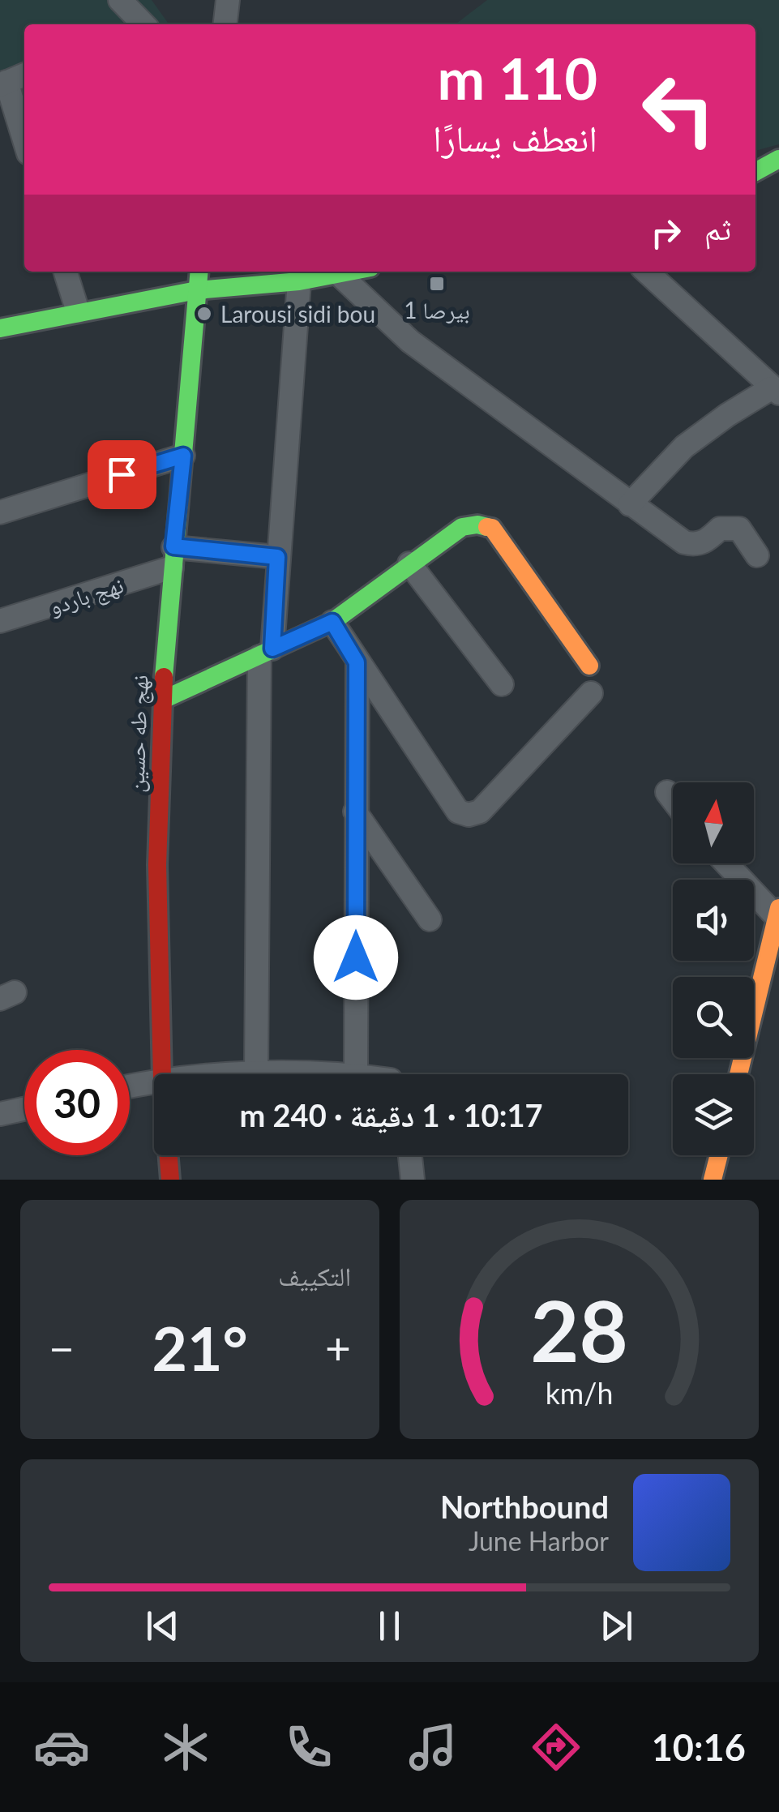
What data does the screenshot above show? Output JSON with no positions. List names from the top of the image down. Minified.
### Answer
{"streets":{"street":["نهج باردو","نهج طه حسين"]},"crossings":[["نهج باردو","نهج طه حسين"]],"places":{"transit":["بيرصا 1"],"other":["Larousi sidi bou"]},"north":"top","page":{"turn":["110 m","انعطف يسارًا"],"then":"ثم","limit":"30","trip":"10:17 · 1 دقيقة · 240 m","tile":"التكييف","heat":["−","21°","+"],"song":["Northbound","June Harbor"],"tabs":"10:16","gauge":["28","km/h"]}}
